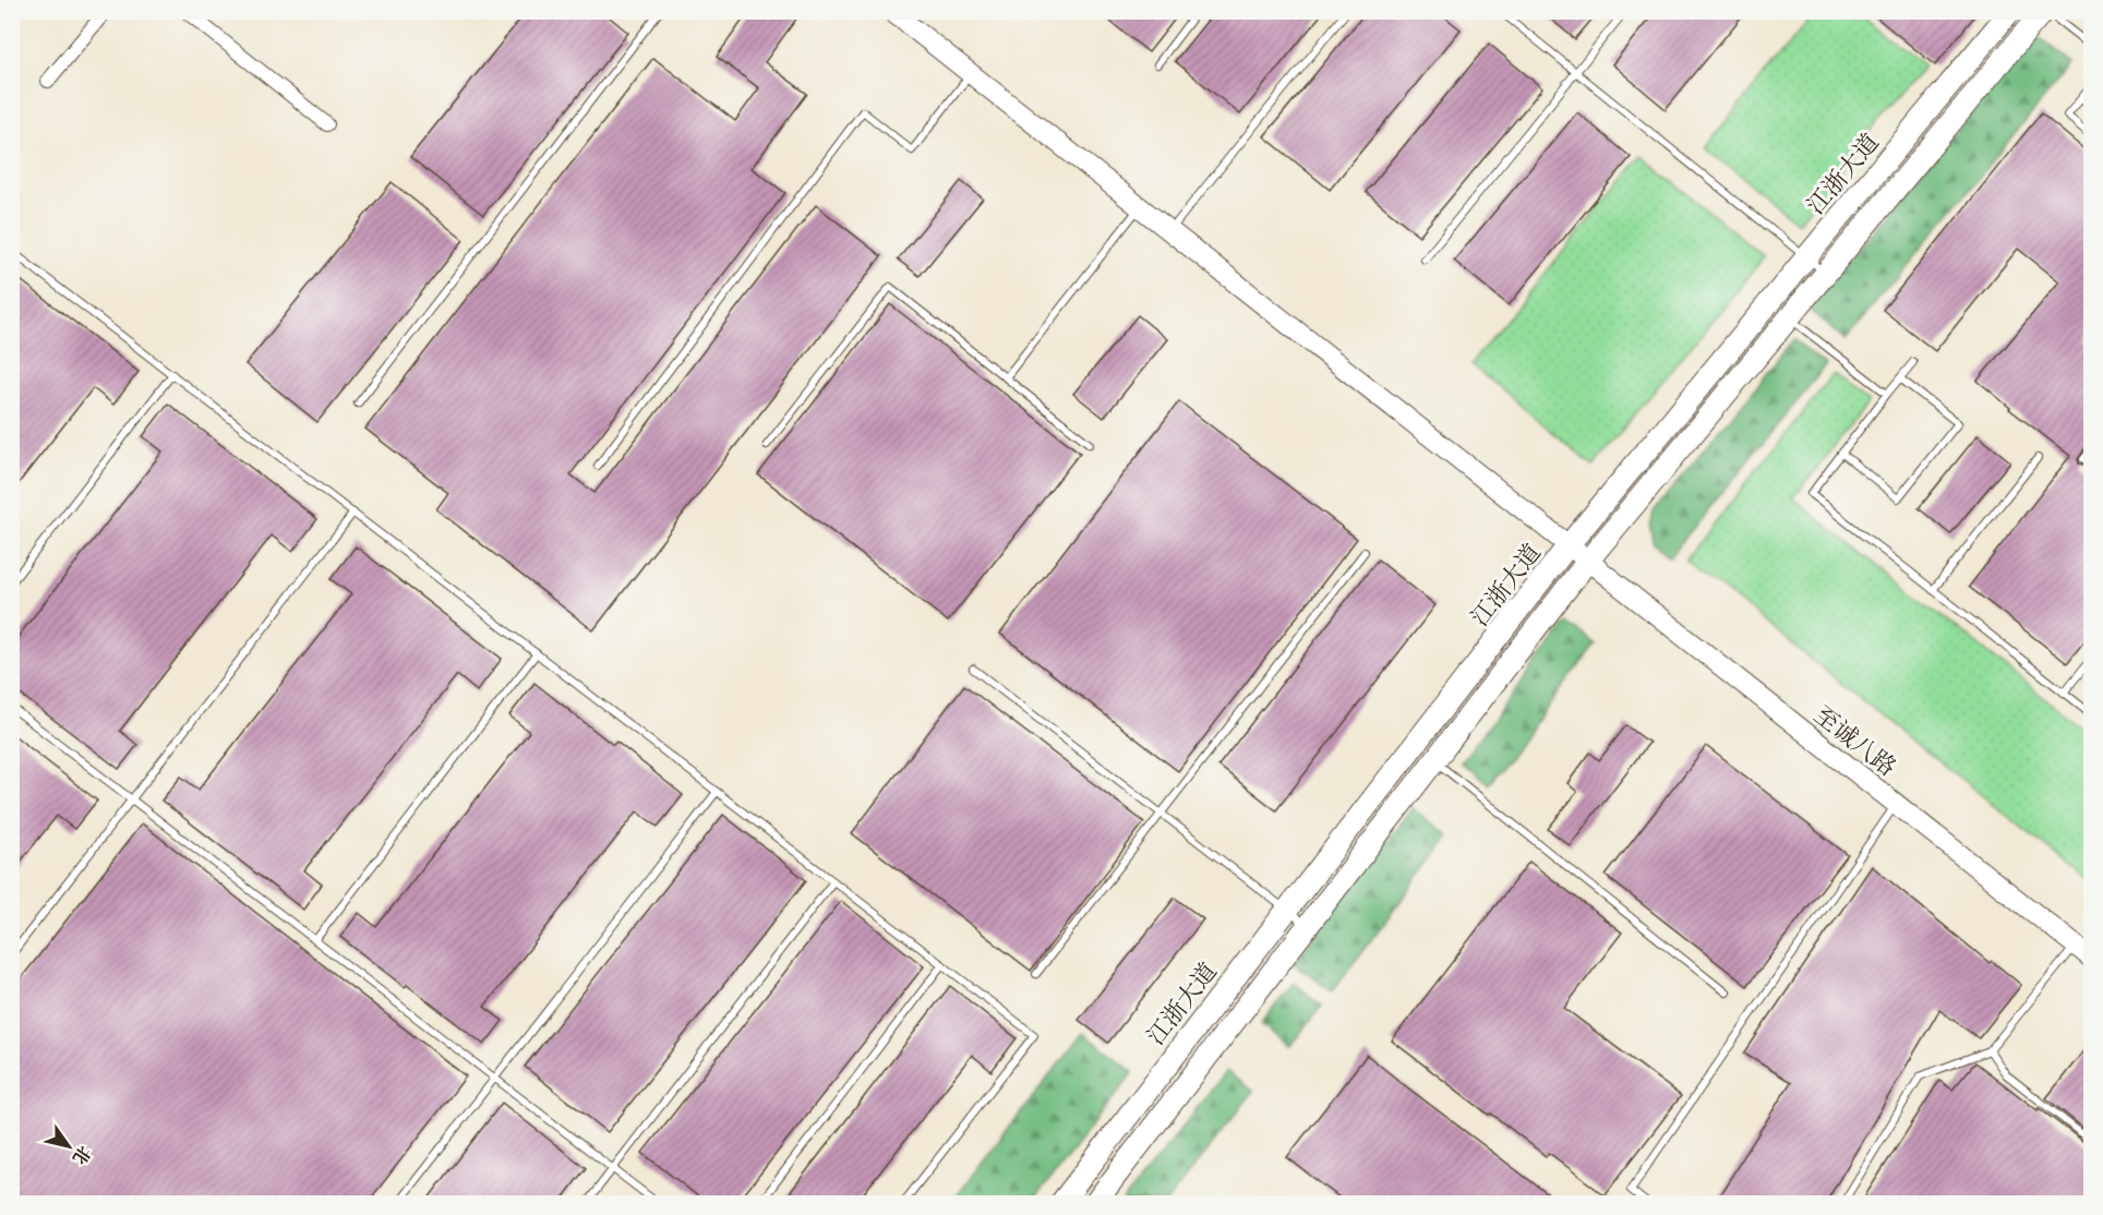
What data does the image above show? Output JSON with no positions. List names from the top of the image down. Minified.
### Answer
{"streets":{"main road":["江浙大道","至诚八路"]},"crossings":[["江浙大道","至诚八路"]],"north":"bottom right"}
